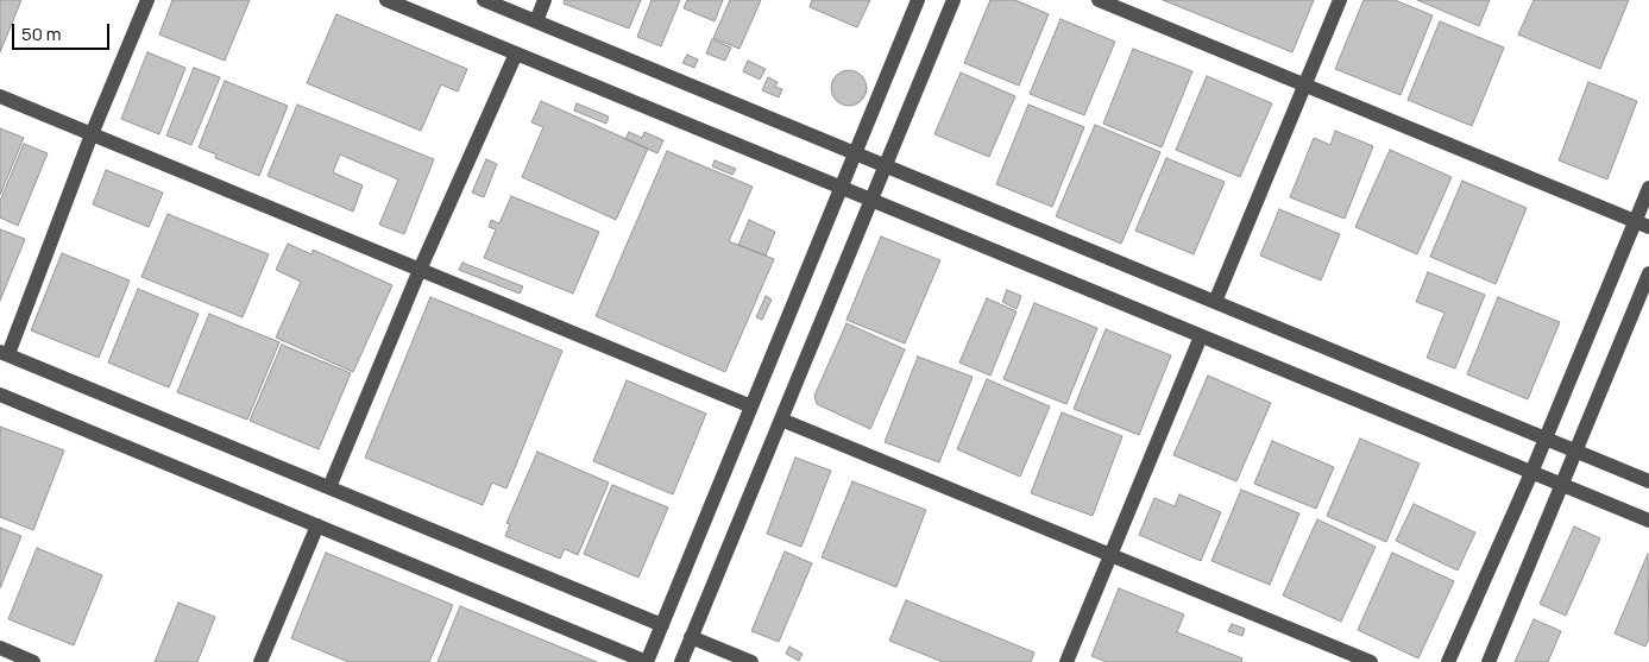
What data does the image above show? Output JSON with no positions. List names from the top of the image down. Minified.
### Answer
{"scale_bar":"50 m"}
